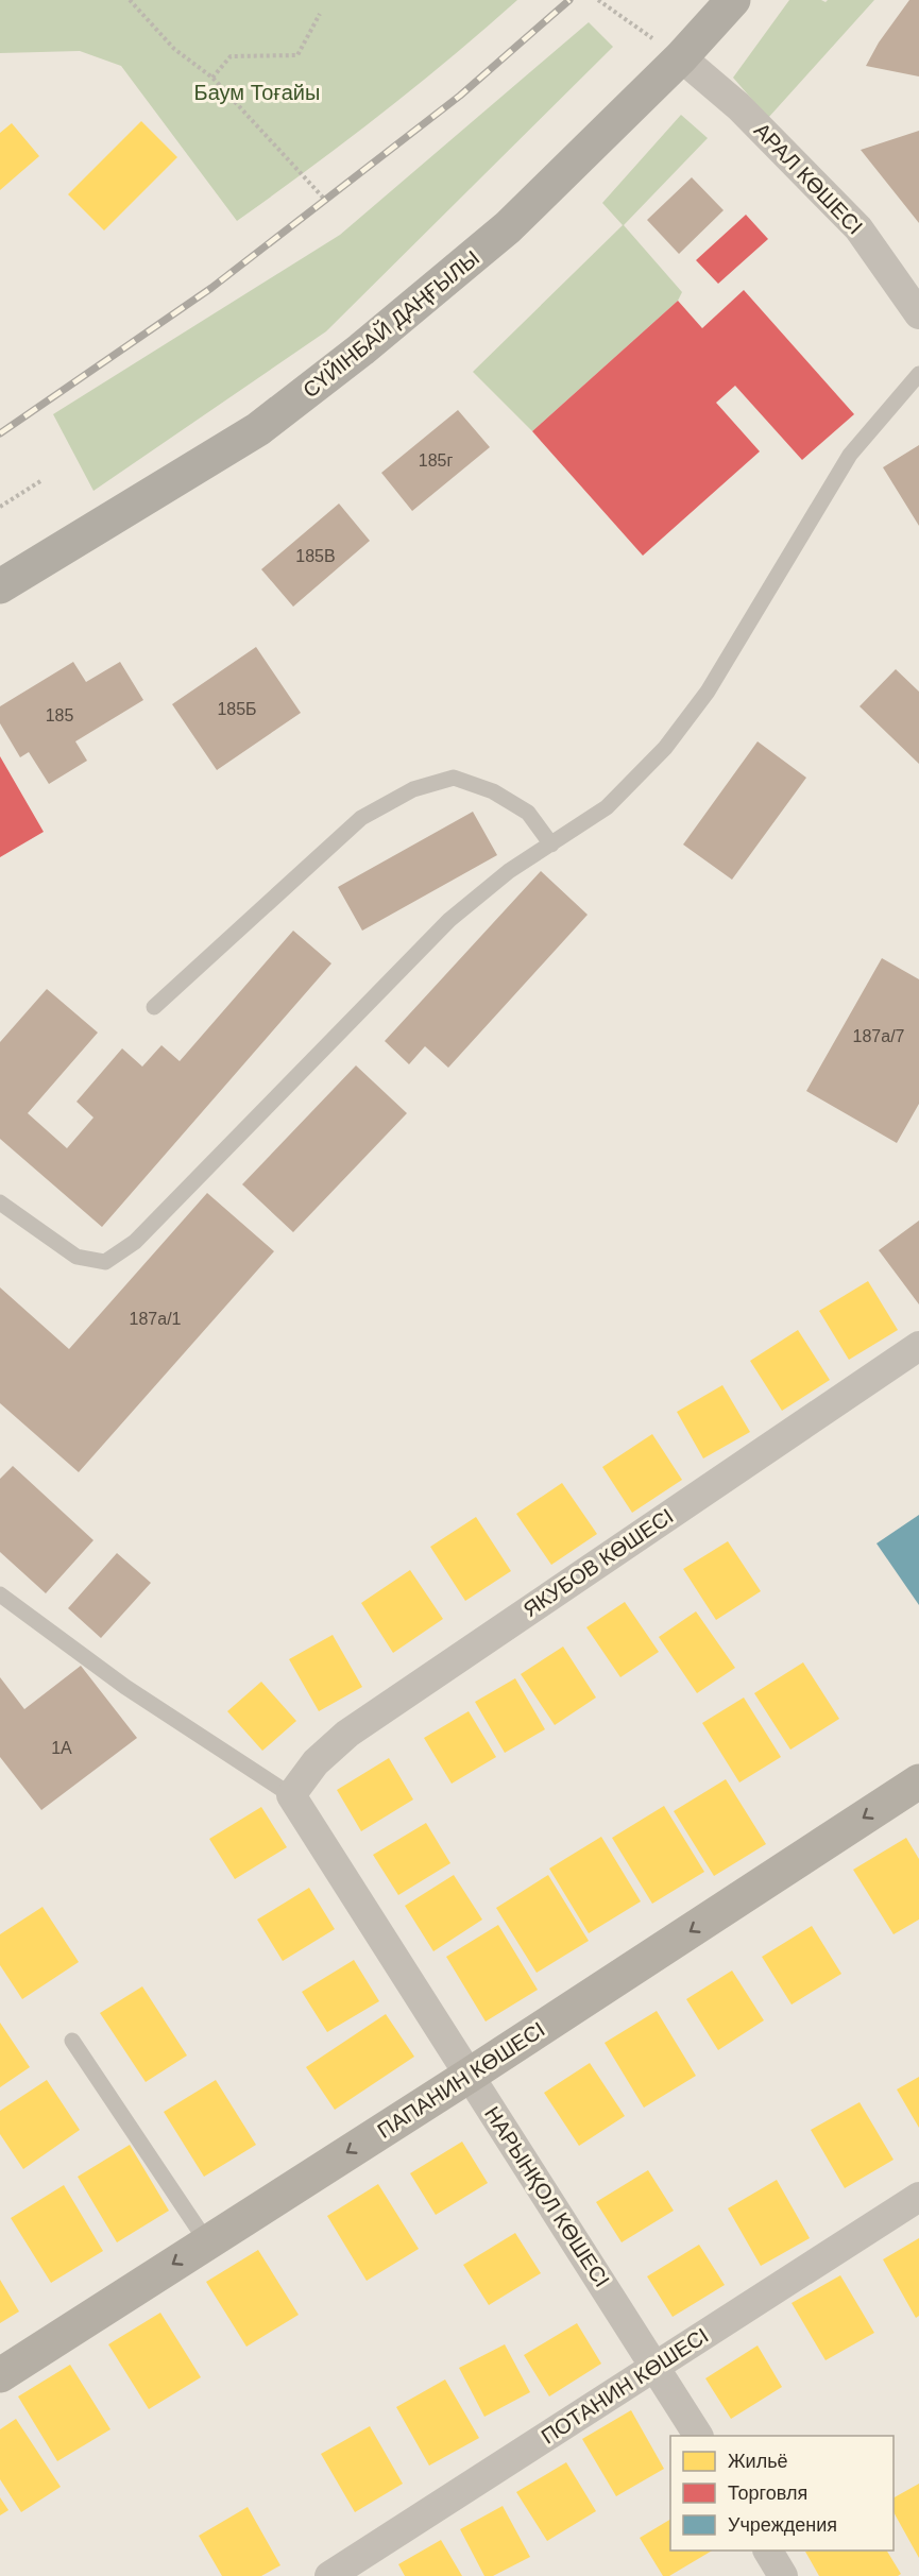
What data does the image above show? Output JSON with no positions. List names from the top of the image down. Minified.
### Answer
{"streets":{"main road":["СҮЙІНБАЙ ДАҢҒЫЛЫ","ПАПАНИН КӨШЕСІ"],"street":["АРАЛ КӨШЕСІ","ЯКУБОВ КӨШЕСІ","НАРЫНҚОЛ КӨШЕСІ","ПОТАНИН КӨШЕСІ"]},"crossings":[["АРАЛ КӨШЕСІ","СҮЙІНБАЙ ДАҢҒЫЛЫ"],["ЯКУБОВ КӨШЕСІ","НАРЫНҚОЛ КӨШЕСІ"],["ПАПАНИН КӨШЕСІ","НАРЫНҚОЛ КӨШЕСІ"],["НАРЫНҚОЛ КӨШЕСІ","ПОТАНИН КӨШЕСІ"]],"one_way":["ПАПАНИН КӨШЕСІ"],"parks":["Баум Тоғайы"],"house_numbers":["185г","185В","185Б","185","187а/7","187а/1","1А"],"legend":["Жильё","Торговля","Учреждения"]}
